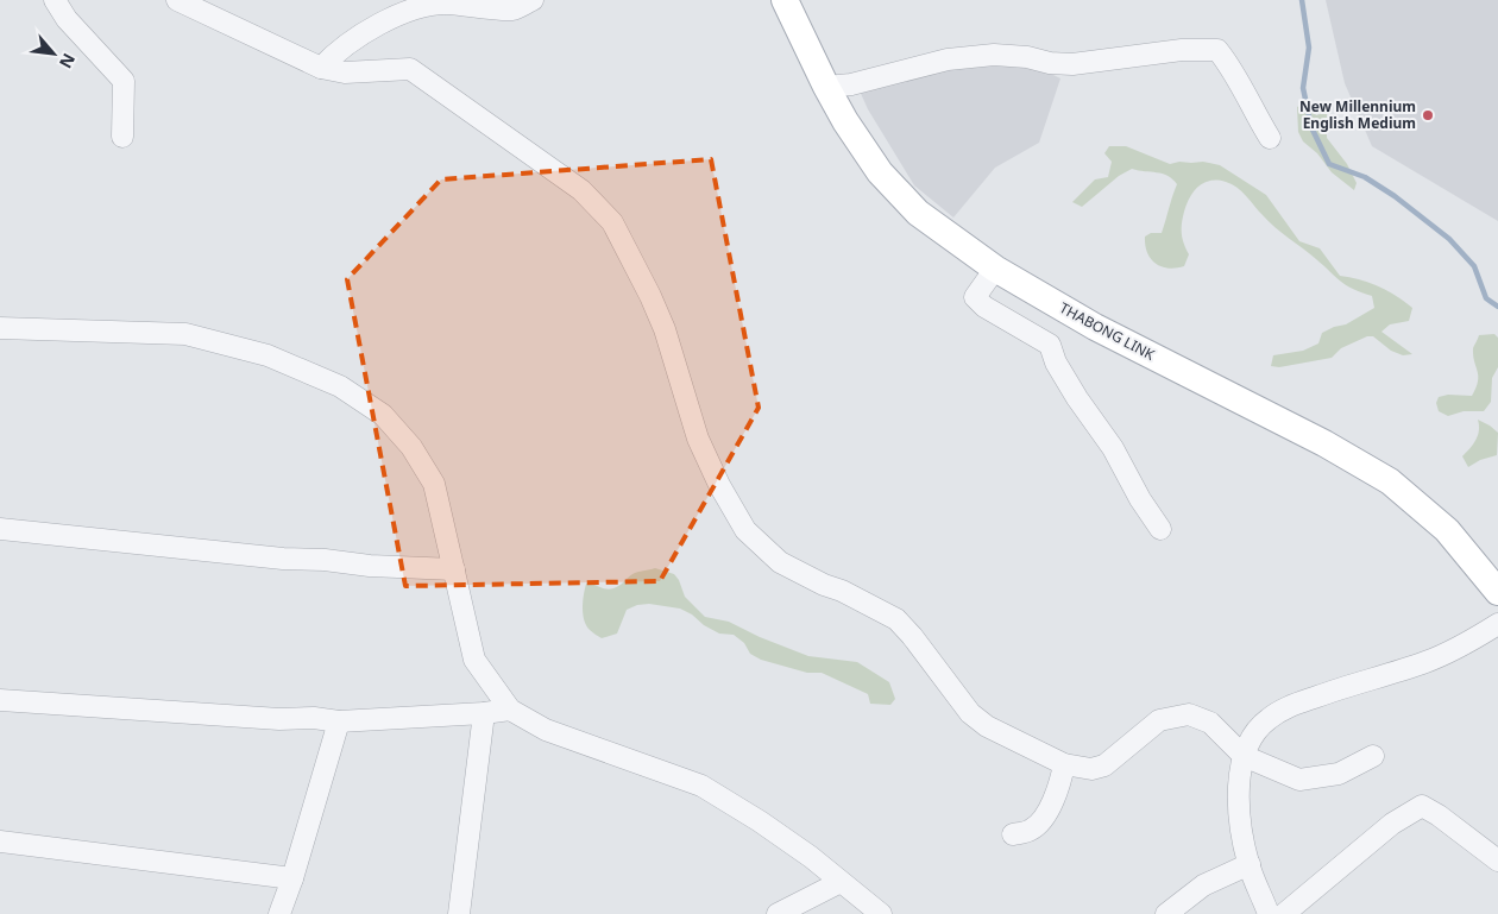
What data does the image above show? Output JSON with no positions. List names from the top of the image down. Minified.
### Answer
{"streets":{"main road":["THABONG LINK"]},"places":["New Millennium English Medium"],"north":"bottom right"}
